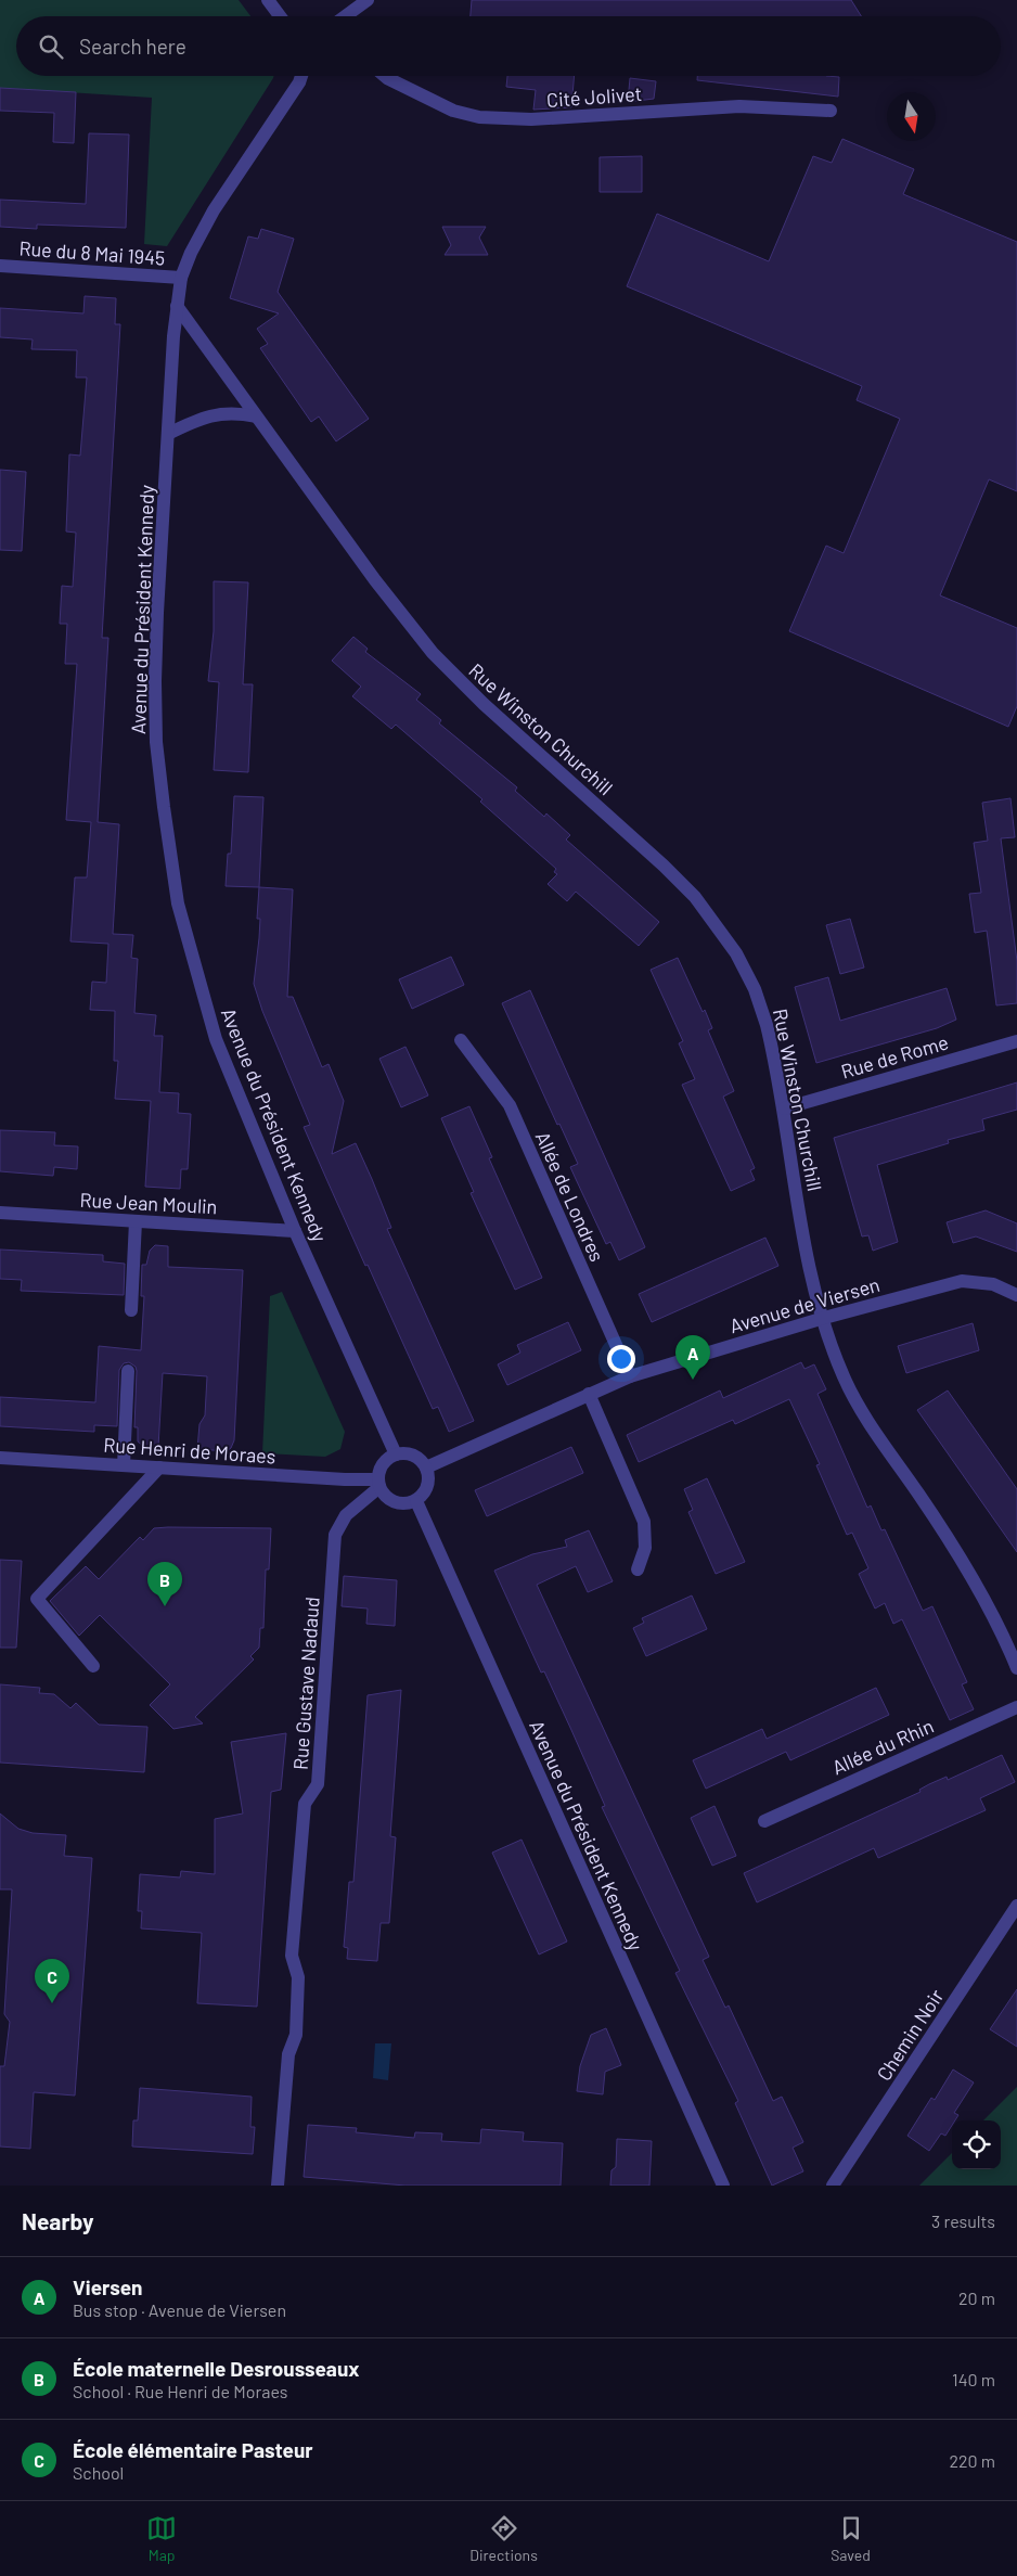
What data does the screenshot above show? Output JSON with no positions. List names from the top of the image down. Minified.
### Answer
{"streets":{"street":["Cité Jolivet","Rue du 8 Mai 1945","Avenue du Président Kennedy","Rue Winston Churchill","Rue de Rome","Allée de Londres","Rue Jean Moulin","Avenue de Viersen","Rue Henri de Moraes","Rue Gustave Nadaud","Allée du Rhin","Chemin Noir"]},"crossings":[["Rue du 8 Mai 1945","Avenue du Président Kennedy"],["Avenue du Président Kennedy","Rue Winston Churchill"],["Avenue du Président Kennedy","Rue Jean Moulin"],["Avenue du Président Kennedy","Avenue de Viersen"],["Avenue du Président Kennedy","Rue Henri de Moraes"],["Avenue du Président Kennedy","Rue Gustave Nadaud"],["Rue Winston Churchill","Rue de Rome"],["Rue Winston Churchill","Avenue de Viersen"],["Allée de Londres","Avenue de Viersen"],["Avenue de Viersen","Rue Henri de Moraes"],["Avenue de Viersen","Rue Gustave Nadaud"],["Rue Henri de Moraes","Rue Gustave Nadaud"]],"north":"bottom","page":{"search":"Search here","pins":["A","B","C"],"heading":["Nearby","3 results"],"list":[{"mark":"A","name":"Viersen","note":"Bus stop · Avenue de Viersen","value":"20 m"},{"mark":"B","name":"École maternelle Desrousseaux","note":"School · Rue Henri de Moraes","value":"140 m"},{"mark":"C","name":"École élémentaire Pasteur","note":"School","value":"220 m"}],"nav":["Map","Directions","Saved"]}}
